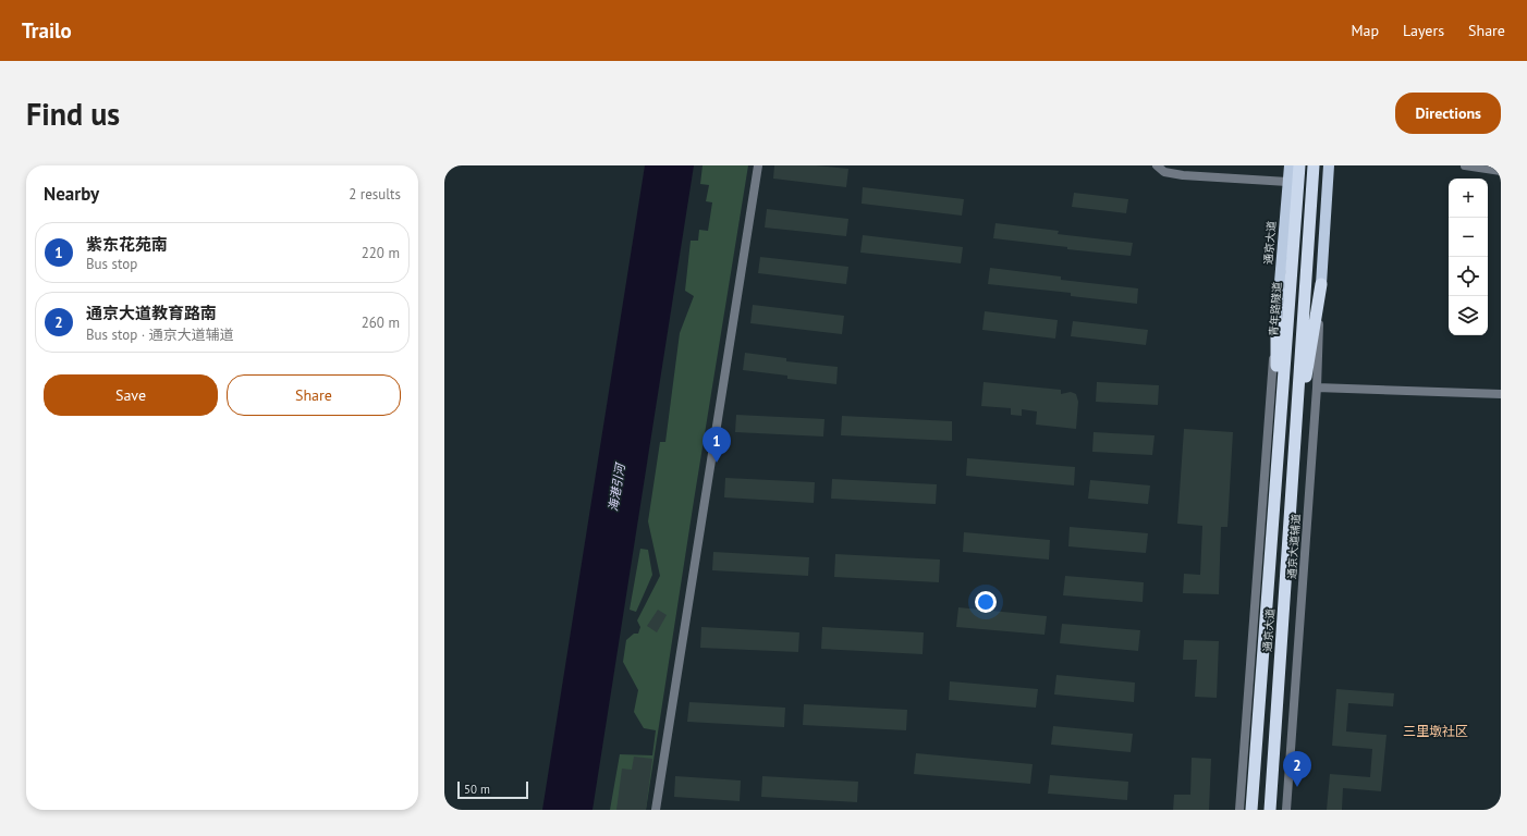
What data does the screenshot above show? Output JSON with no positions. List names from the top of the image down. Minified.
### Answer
{"streets":{"highway":["通京大道","青年路隧道"],"street":["通京大道辅道"]},"crossings":[["通京大道","青年路隧道"]],"districts":["三里墩社区"],"water":["海港引河"],"scale_bar":"50 m","page":{"header":"Trailo","nav":["Map","Layers","Share"],"buttons":["Directions",["Save","Share"]],"title":"Find us","heading":["Nearby","2 results"],"map_buttons":["+","−"],"list":[{"mark":"1","name":"紫东花苑南","note":"Bus stop","value":"220 m"},{"mark":"2","name":"通京大道教育路南","note":"Bus stop · 通京大道辅道","value":"260 m"}],"pins":["1","2"],"scale":"50 m"}}
